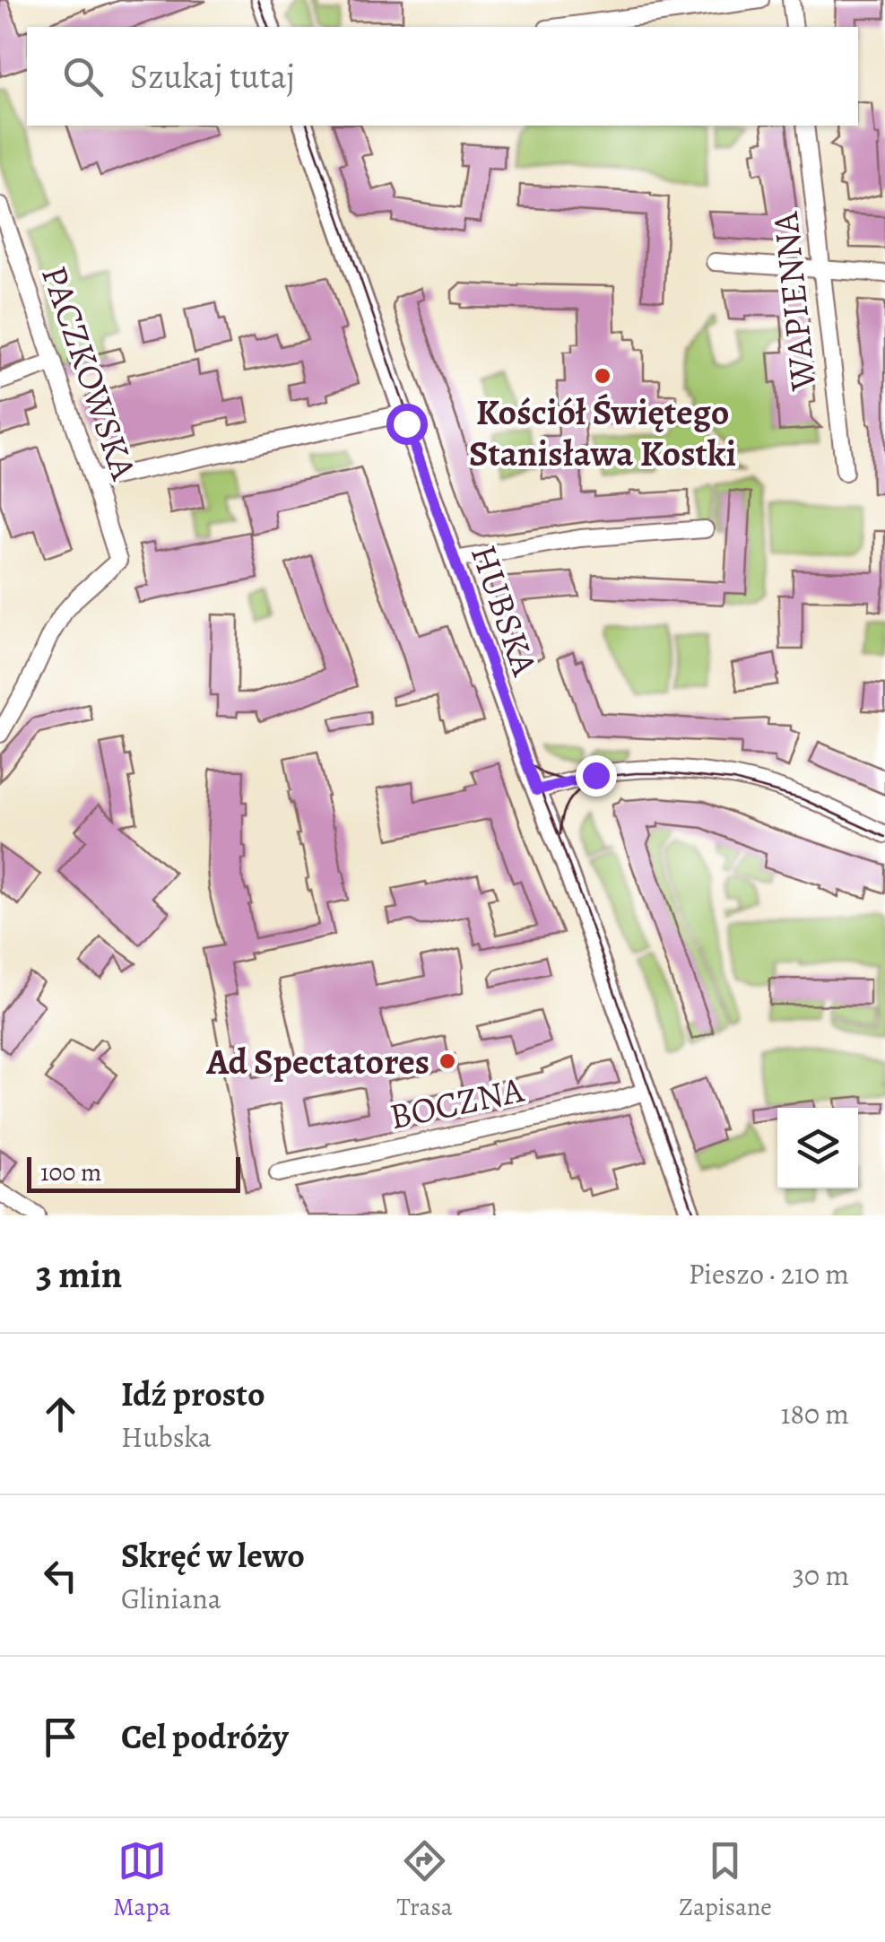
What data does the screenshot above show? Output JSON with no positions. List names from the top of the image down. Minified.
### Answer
{"streets":{"street":["WAPIENNA","PACZKOWSKA","HUBSKA","BOCZNA"]},"crossings":[["HUBSKA","BOCZNA"]],"places":["Kościół Świętego Stanisława Kostki","Ad Spectatores"],"scale_bar":"100 m","page":{"search":"Szukaj tutaj","scale":"100 m","heading":["3 min","Pieszo · 210 m"],"list":[["Idź prosto","Hubska","180 m"],["Skręć w lewo","Gliniana","30 m"],"Cel podróży"],"nav":["Mapa","Trasa","Zapisane"]}}
